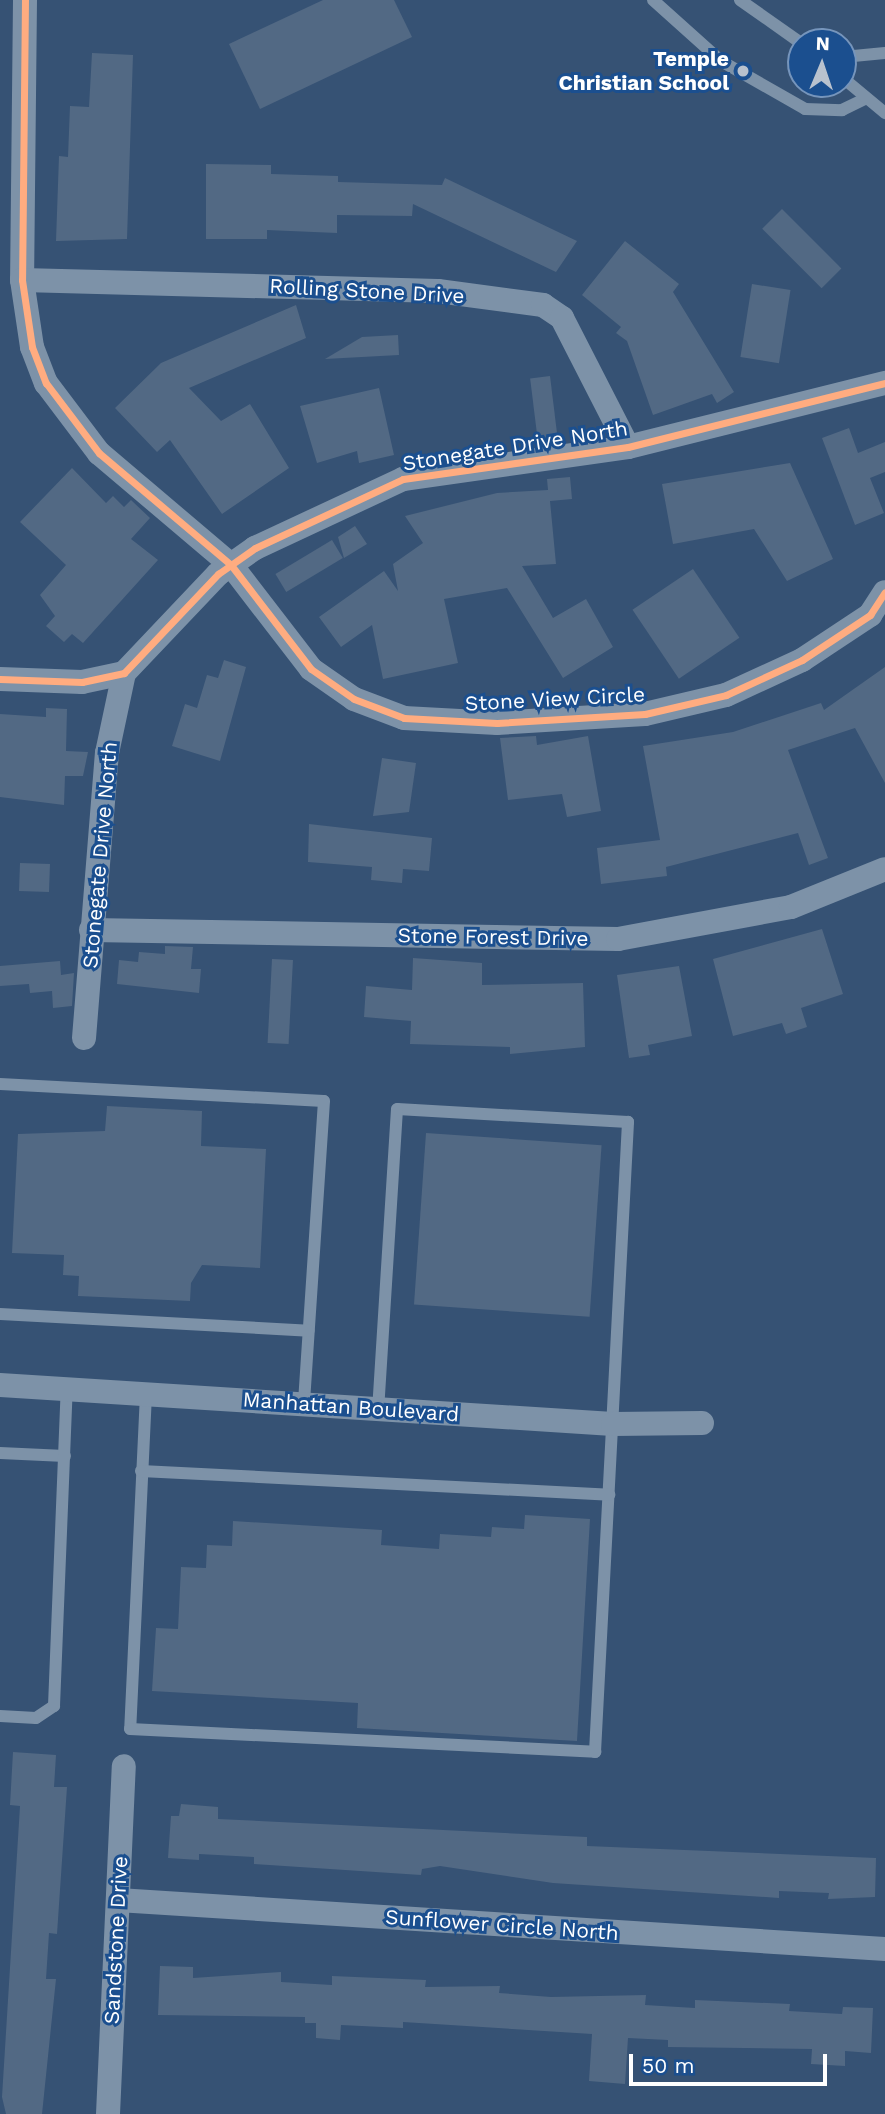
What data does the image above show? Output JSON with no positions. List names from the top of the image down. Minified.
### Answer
{"streets":{"street":["Rolling Stone Drive","Stonegate Drive North","Stone View Circle","Stone Forest Drive","Manhattan Boulevard","Sunflower Circle North","Sandstone Drive"]},"crossings":[["Rolling Stone Drive","Stonegate Drive North"],["Rolling Stone Drive","Stone View Circle"],["Stonegate Drive North","Stone View Circle"],["Stonegate Drive North","Stone Forest Drive"],["Sunflower Circle North","Sandstone Drive"]],"places":["Temple Christian School"],"scale_bar":"50 m","north":"top"}
